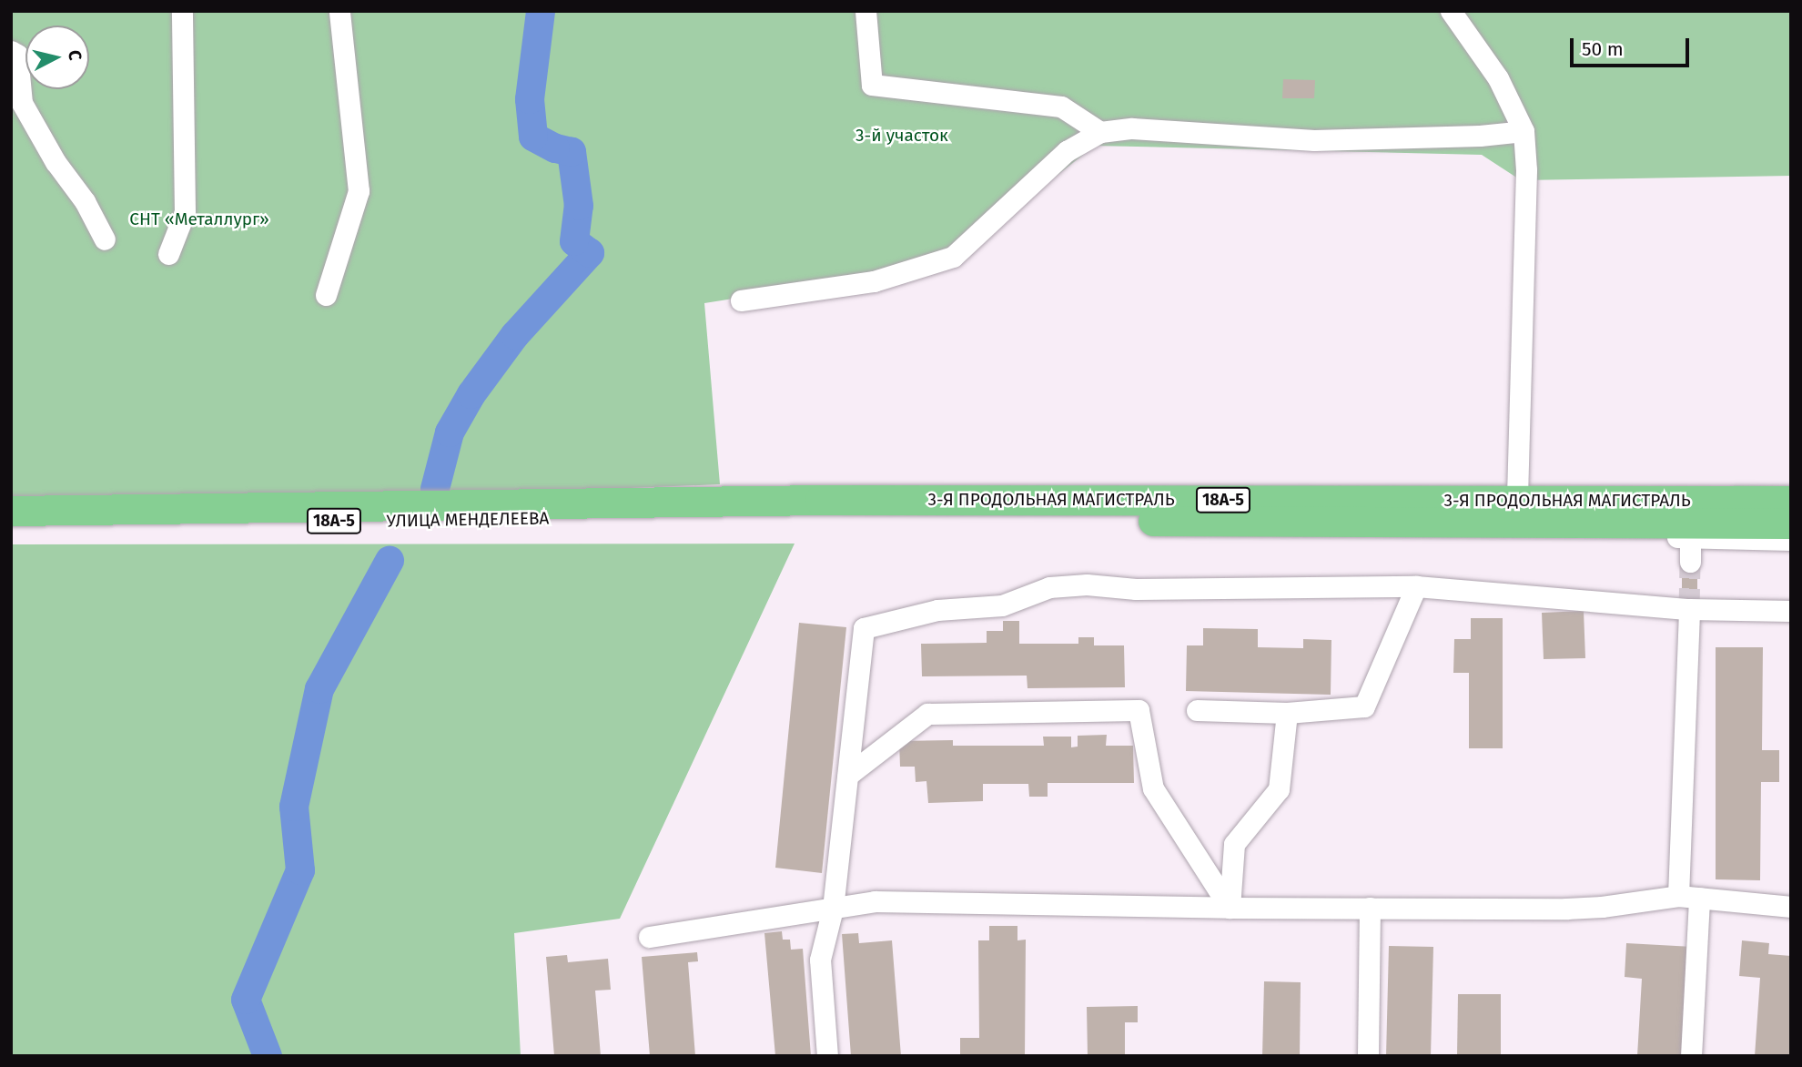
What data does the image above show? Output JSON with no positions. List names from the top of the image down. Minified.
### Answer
{"streets":{"highway":["3-Я ПРОДОЛЬНАЯ МАГИСТРАЛЬ","18А-5","УЛИЦА МЕНДЕЛЕЕВА"]},"crossings":[["3-Я ПРОДОЛЬНАЯ МАГИСТРАЛЬ","УЛИЦА МЕНДЕЛЕЕВА"]],"parks":["3-й участок","СНТ «Металлург»"],"scale_bar":"50 m","north":"right"}
